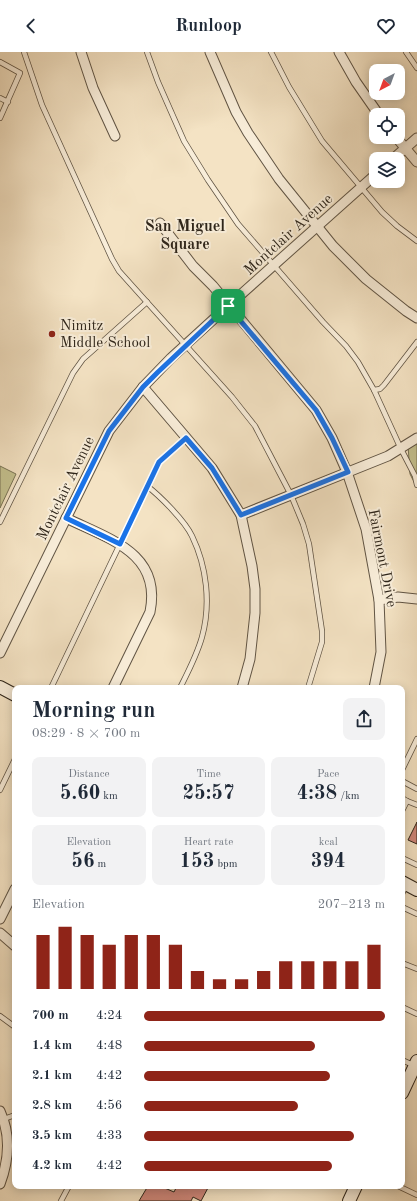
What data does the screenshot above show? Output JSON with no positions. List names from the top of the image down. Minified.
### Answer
{"streets":{"street":["Montclair Avenue","Fairmont Drive"]},"crossings":[["Montclair Avenue","Fairmont Drive"]],"districts":["San Miguel Square"],"places":["Nimitz Middle School"],"north":"bottom left","page":{"header":"Runloop","heading":["Morning run","08:29 · 8 × 700 m"],"stats":[["Distance","5.60 km"],["Time","25:57"],["Pace","4:38 /km"],["Elevation","56 m"],["Heart rate","153 bpm"],["kcal","394"]],"chart":["Elevation","207–213 m"],"list":[{"name":"700 m","note":"4:24"},{"name":"1.4 km","note":"4:48"},{"name":"2.1 km","note":"4:42"},{"name":"2.8 km","note":"4:56"},{"name":"3.5 km","note":"4:33"},{"name":"4.2 km","note":"4:42"}]}}
